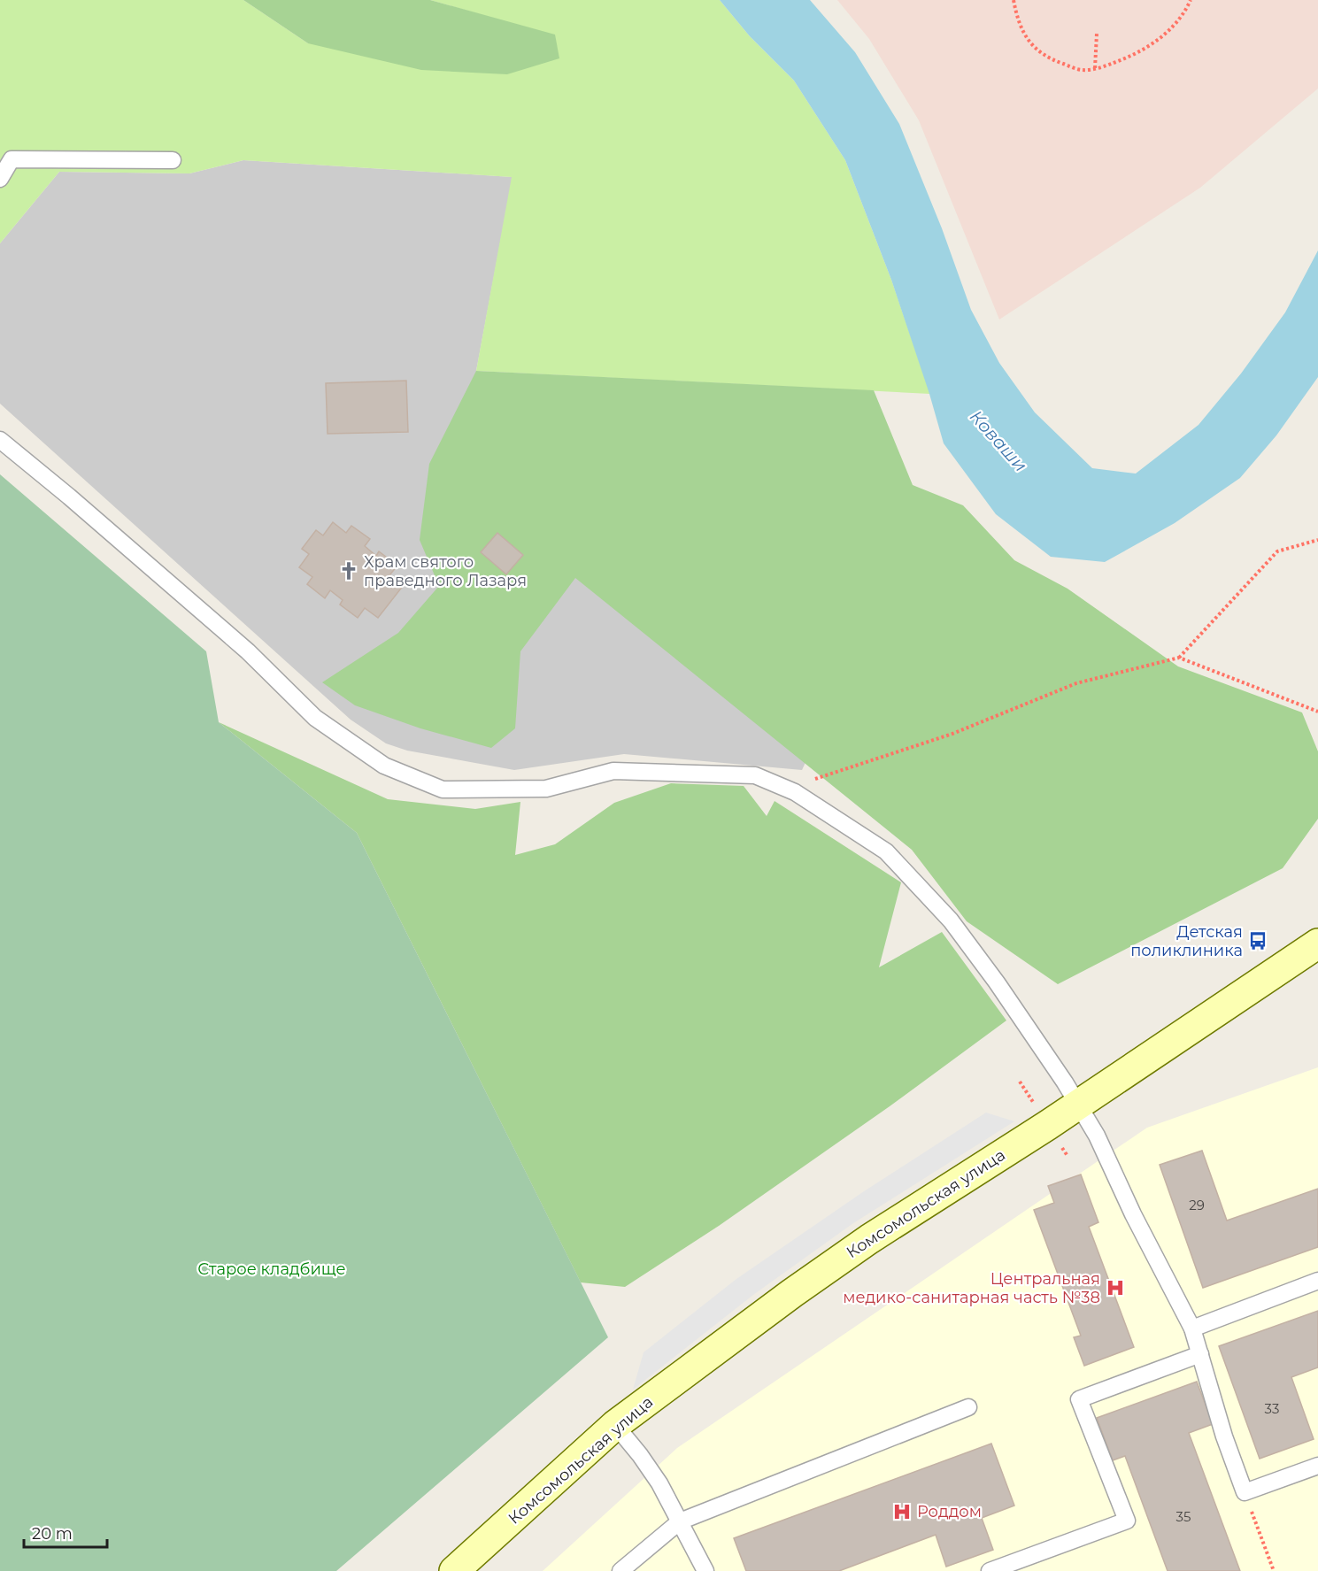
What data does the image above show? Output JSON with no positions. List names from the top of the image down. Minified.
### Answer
{"streets":{"street":["Комсомольская улица"]},"water":["Коваши"],"parks":["Старое кладбище"],"places":{"church":["Храм святого праведного Лазаря"],"bus stop":["Детская поликлиника"],"hospital":["Центральная медико-санитарная часть №38","Роддом"]},"house_numbers":["29","33","35"],"scale_bar":"20 m"}
